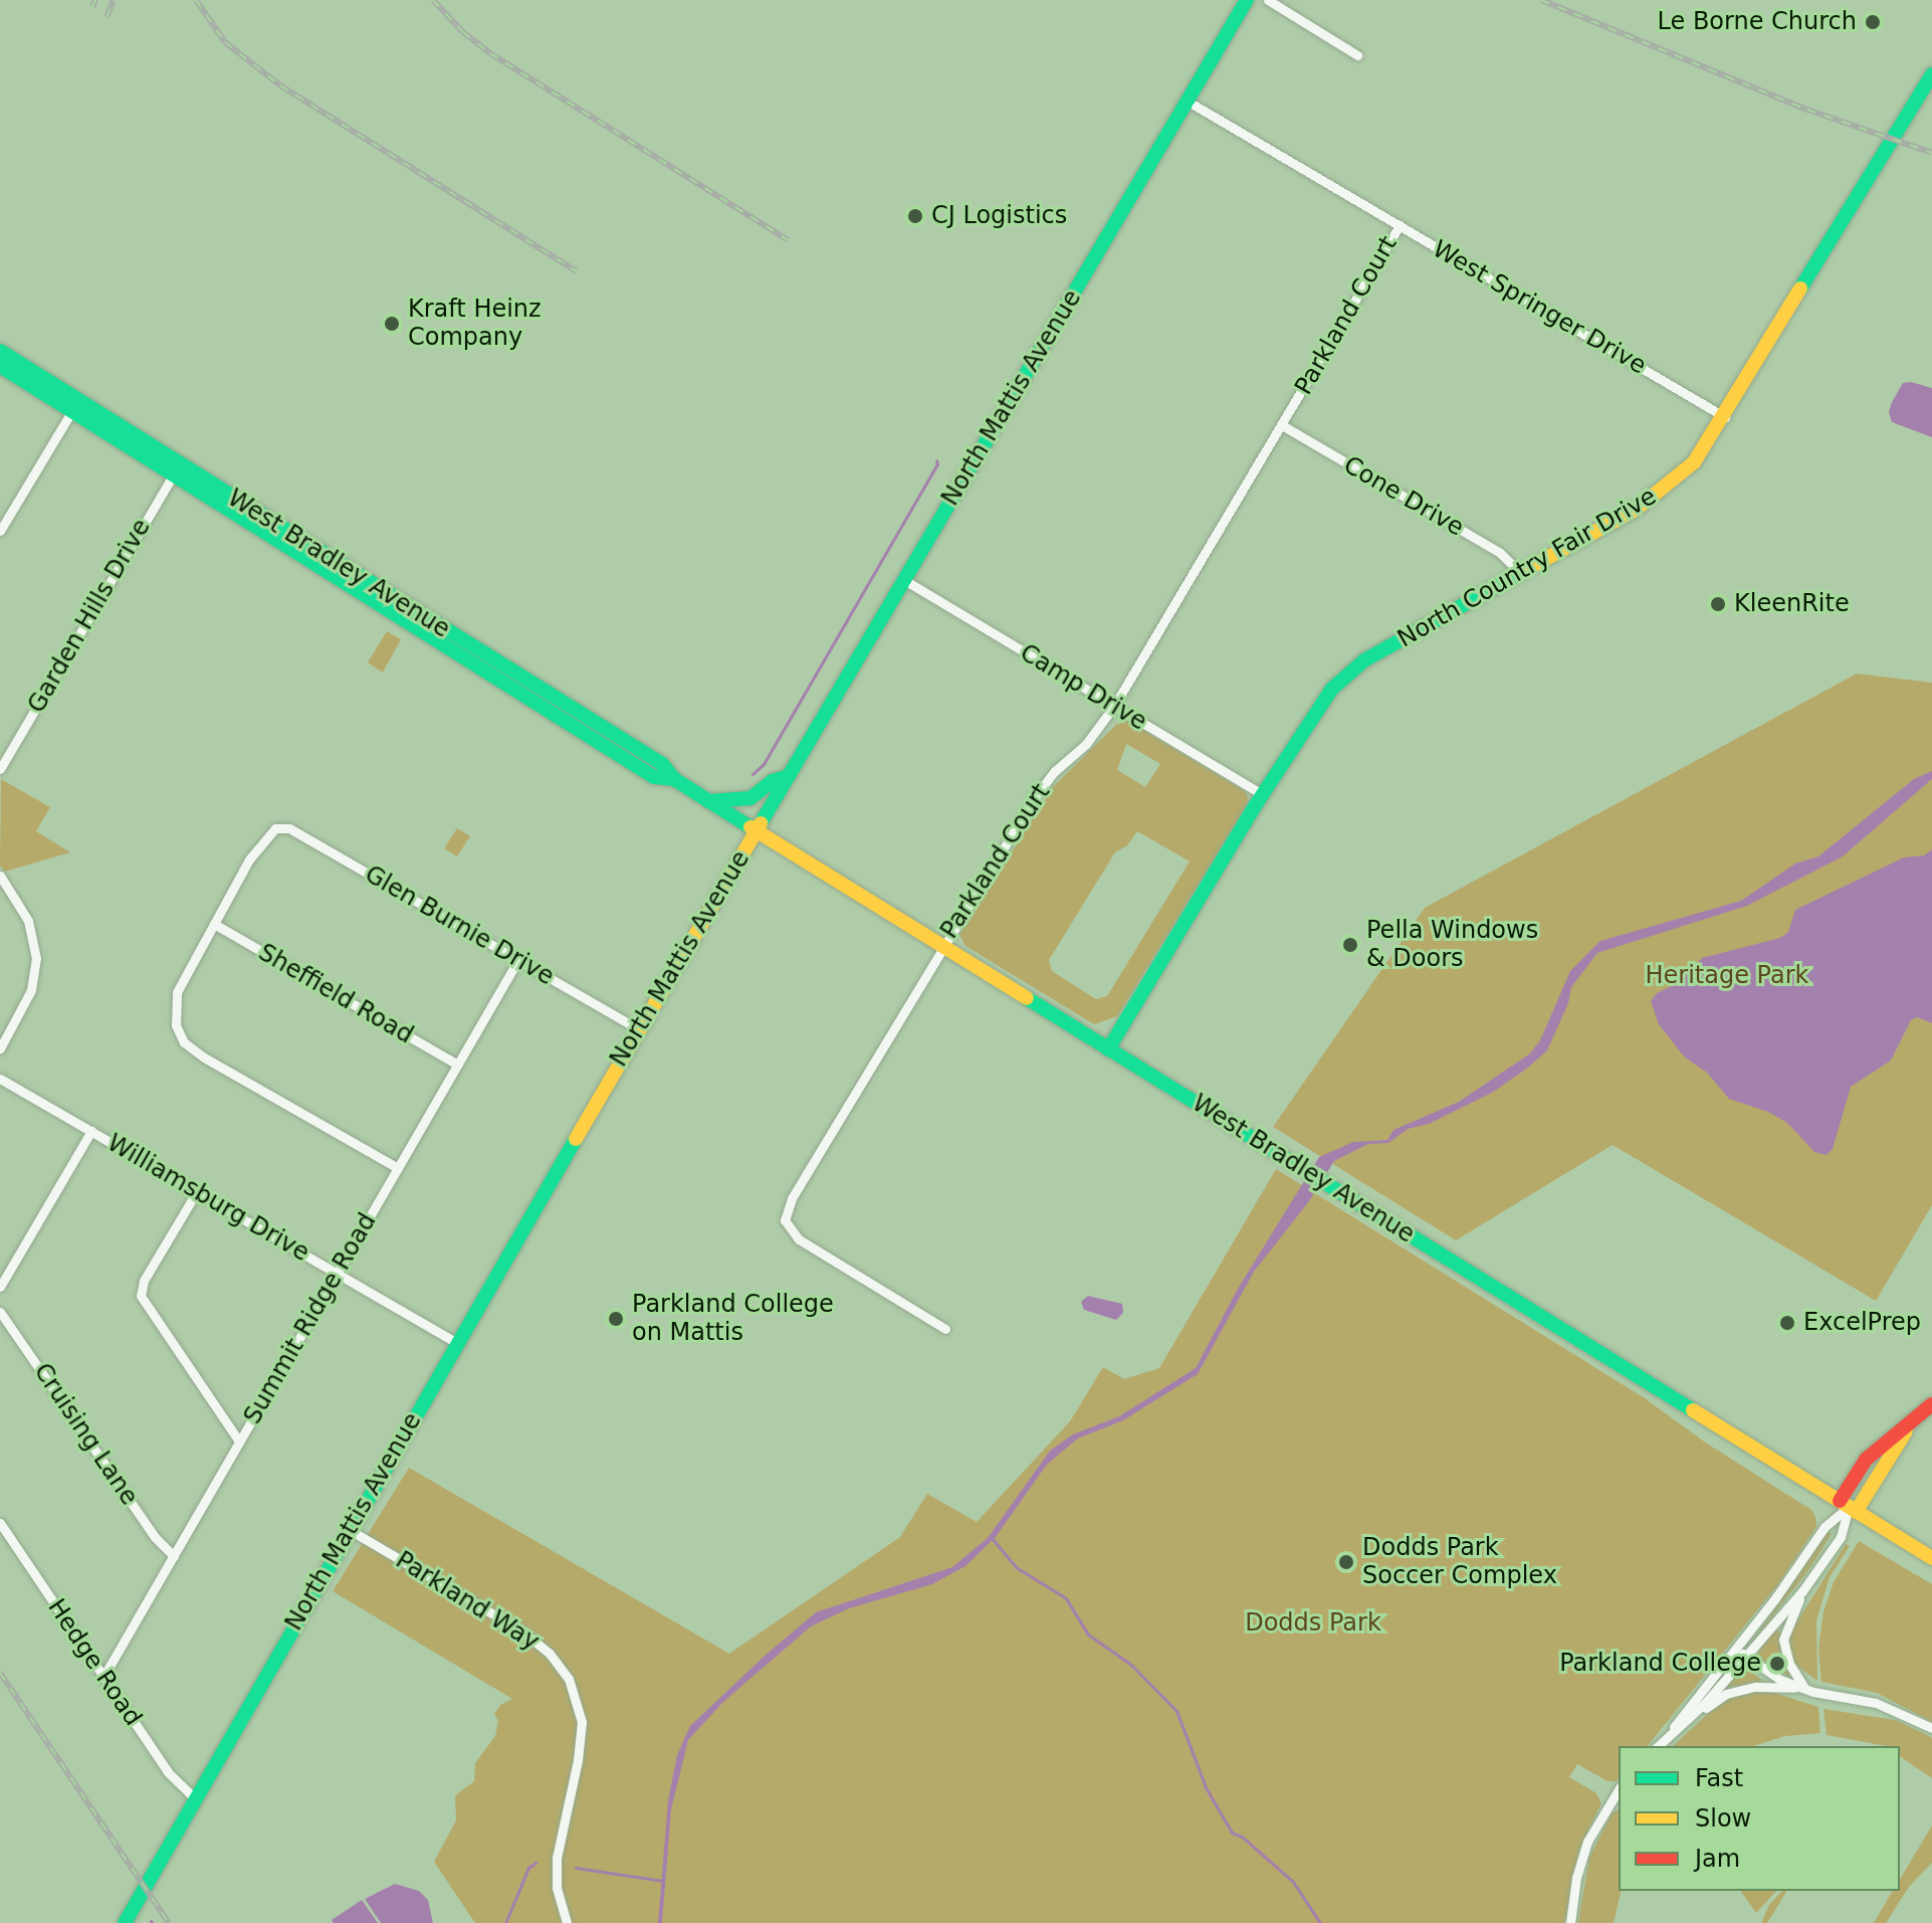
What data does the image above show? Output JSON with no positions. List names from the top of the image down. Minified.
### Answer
{"streets":{"main road":["North Mattis Avenue","West Bradley Avenue","North Country Fair Drive"],"street":["West Springer Drive","Parkland Court","Cone Drive","Garden Hills Drive","Camp Drive","Glen Burnie Drive","Sheffield Road","Williamsburg Drive","Summit Ridge Road","Cruising Lane","Parkland Way","Hedge Road"]},"crossings":[["West Springer Drive","Parkland Court"],["West Springer Drive","North Mattis Avenue"],["West Springer Drive","North Country Fair Drive"],["Parkland Court","Cone Drive"],["Parkland Court","West Bradley Avenue"],["Parkland Court","Camp Drive"],["North Mattis Avenue","West Bradley Avenue"],["North Mattis Avenue","Camp Drive"],["North Mattis Avenue","Glen Burnie Drive"],["North Mattis Avenue","Williamsburg Drive"],["North Mattis Avenue","Parkland Way"],["North Mattis Avenue","Hedge Road"],["Cone Drive","North Country Fair Drive"],["West Bradley Avenue","North Country Fair Drive"],["West Bradley Avenue","Garden Hills Drive"],["North Country Fair Drive","Camp Drive"],["Glen Burnie Drive","Sheffield Road"],["Glen Burnie Drive","Summit Ridge Road"],["Sheffield Road","Summit Ridge Road"],["Williamsburg Drive","Summit Ridge Road"],["Summit Ridge Road","Cruising Lane"],["Summit Ridge Road","Hedge Road"]],"parks":["Heritage Park","Dodds Park"],"places":["Le Borne Church","CJ Logistics","Kraft Heinz Company","KleenRite","Pella Windows & Doors","Parkland College on Mattis","ExcelPrep","Dodds Park Soccer Complex","Parkland College"],"legend":["Fast","Slow","Jam"]}
